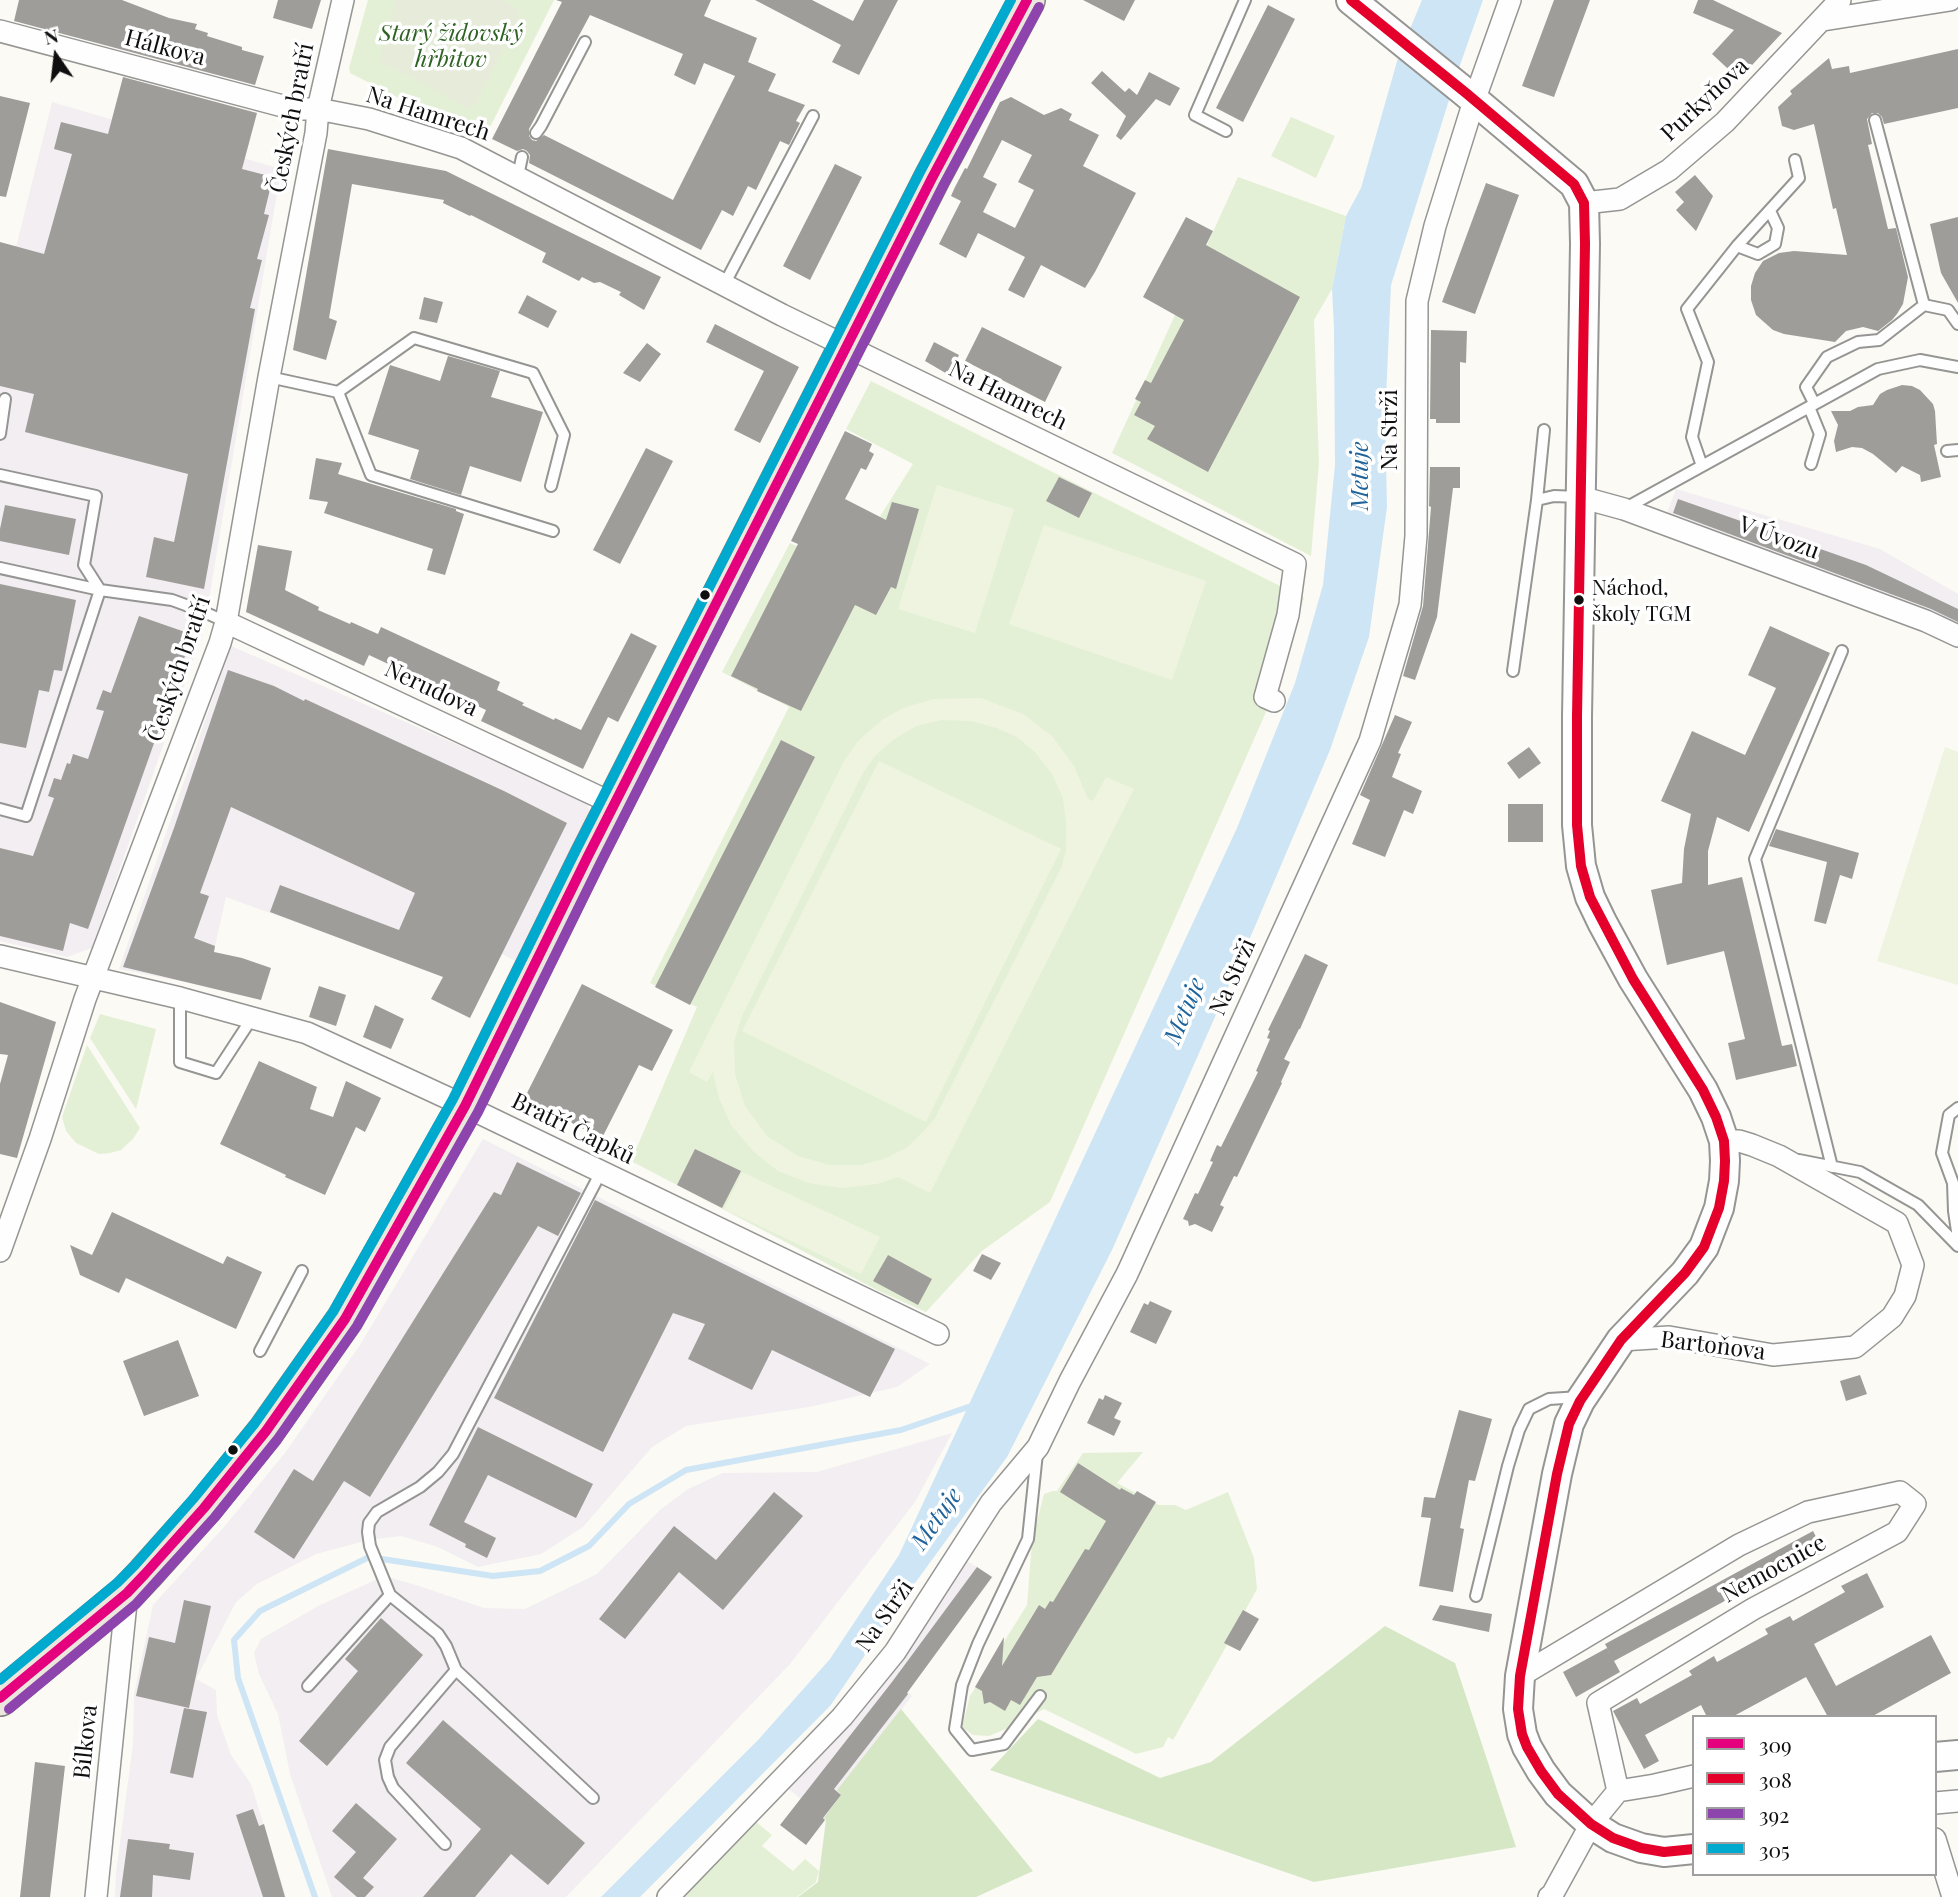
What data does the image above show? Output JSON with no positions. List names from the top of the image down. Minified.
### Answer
{"streets":{"street":["Hálkova","Purkyňova","Na Hamrech","Českých bratří","Na Strži","V Úvozu","Nerudova","Bratří Čapků","Bartoňova","Nemocnice","Bílkova"]},"crossings":[["Hálkova","Na Hamrech"],["Hálkova","Českých bratří"],["Purkyňova","Bartoňova"],["Na Hamrech","Českých bratří"],["Českých bratří","Nerudova"],["Českých bratří","Bratří Čapků"],["V Úvozu","Bartoňova"],["Bartoňova","Nemocnice"]],"water":["Metuje"],"parks":["Starý židovský hřbitov"],"places":["Náchod, školy TGM"],"lines":["transit line 309","transit line 308","transit line 305","transit line 392"],"legend":["309","308","392","305"],"north":"top"}
